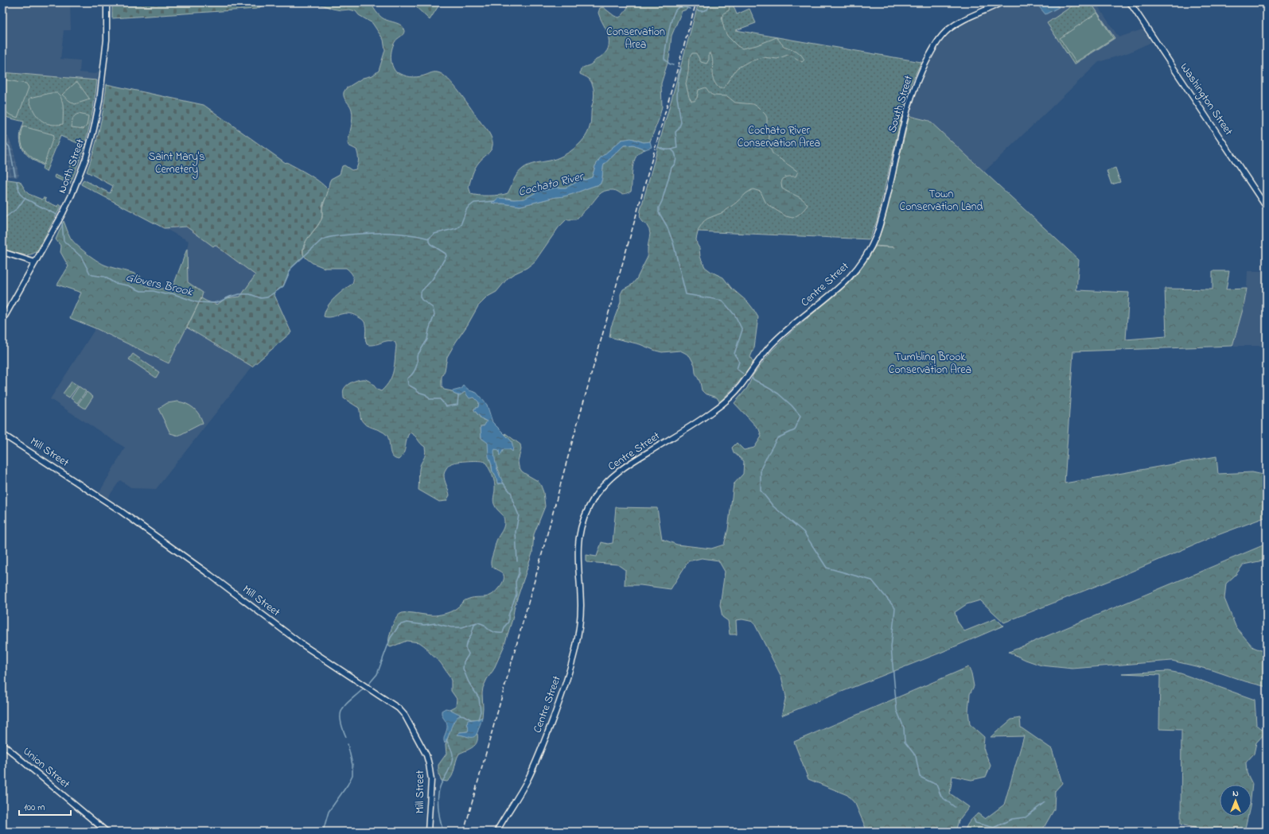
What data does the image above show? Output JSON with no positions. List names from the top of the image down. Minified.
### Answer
{"streets":{"main road":["Washington Street","South Street","North Street","Centre Street","Mill Street","Union Street"]},"crossings":[["South Street","Centre Street"]],"water":["Cochato River","Glovers Brook"],"parks":["Conservation Area","Cochato River Conservation Area","Saint Mary's Cemetery","Town Conservation Land","Tumbling Brook Conservation Area"],"scale_bar":"100 m","north":"top"}
